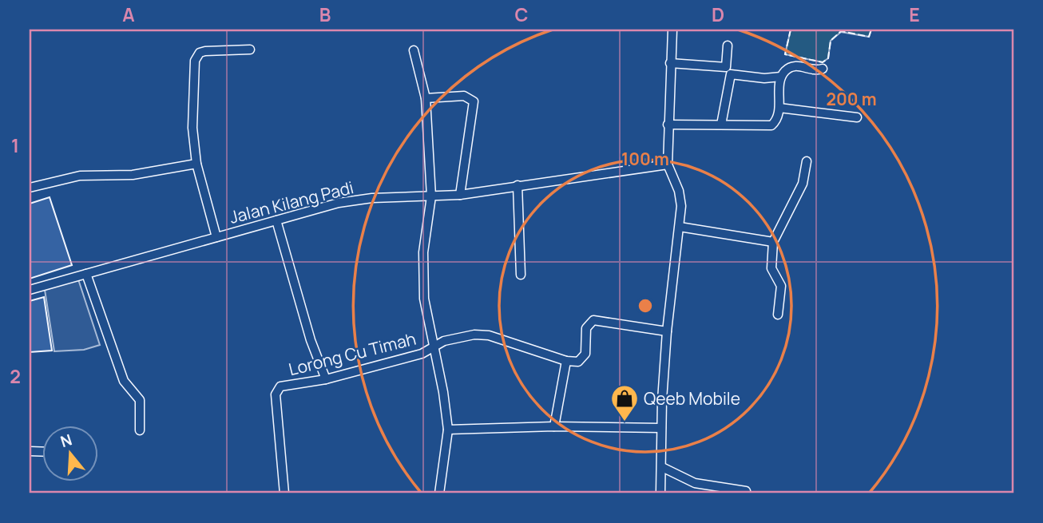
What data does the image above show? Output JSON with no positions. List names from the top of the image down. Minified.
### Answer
{"streets":{"street":["Jalan Kilang Padi","Lorong Cu Timah"]},"places":{"shop":["Qeeb Mobile"]},"north":"top","grid":{"columns":["A","B","C","D","E"],"rows":["1","2"]},"rings":["200 m","100 m"]}
